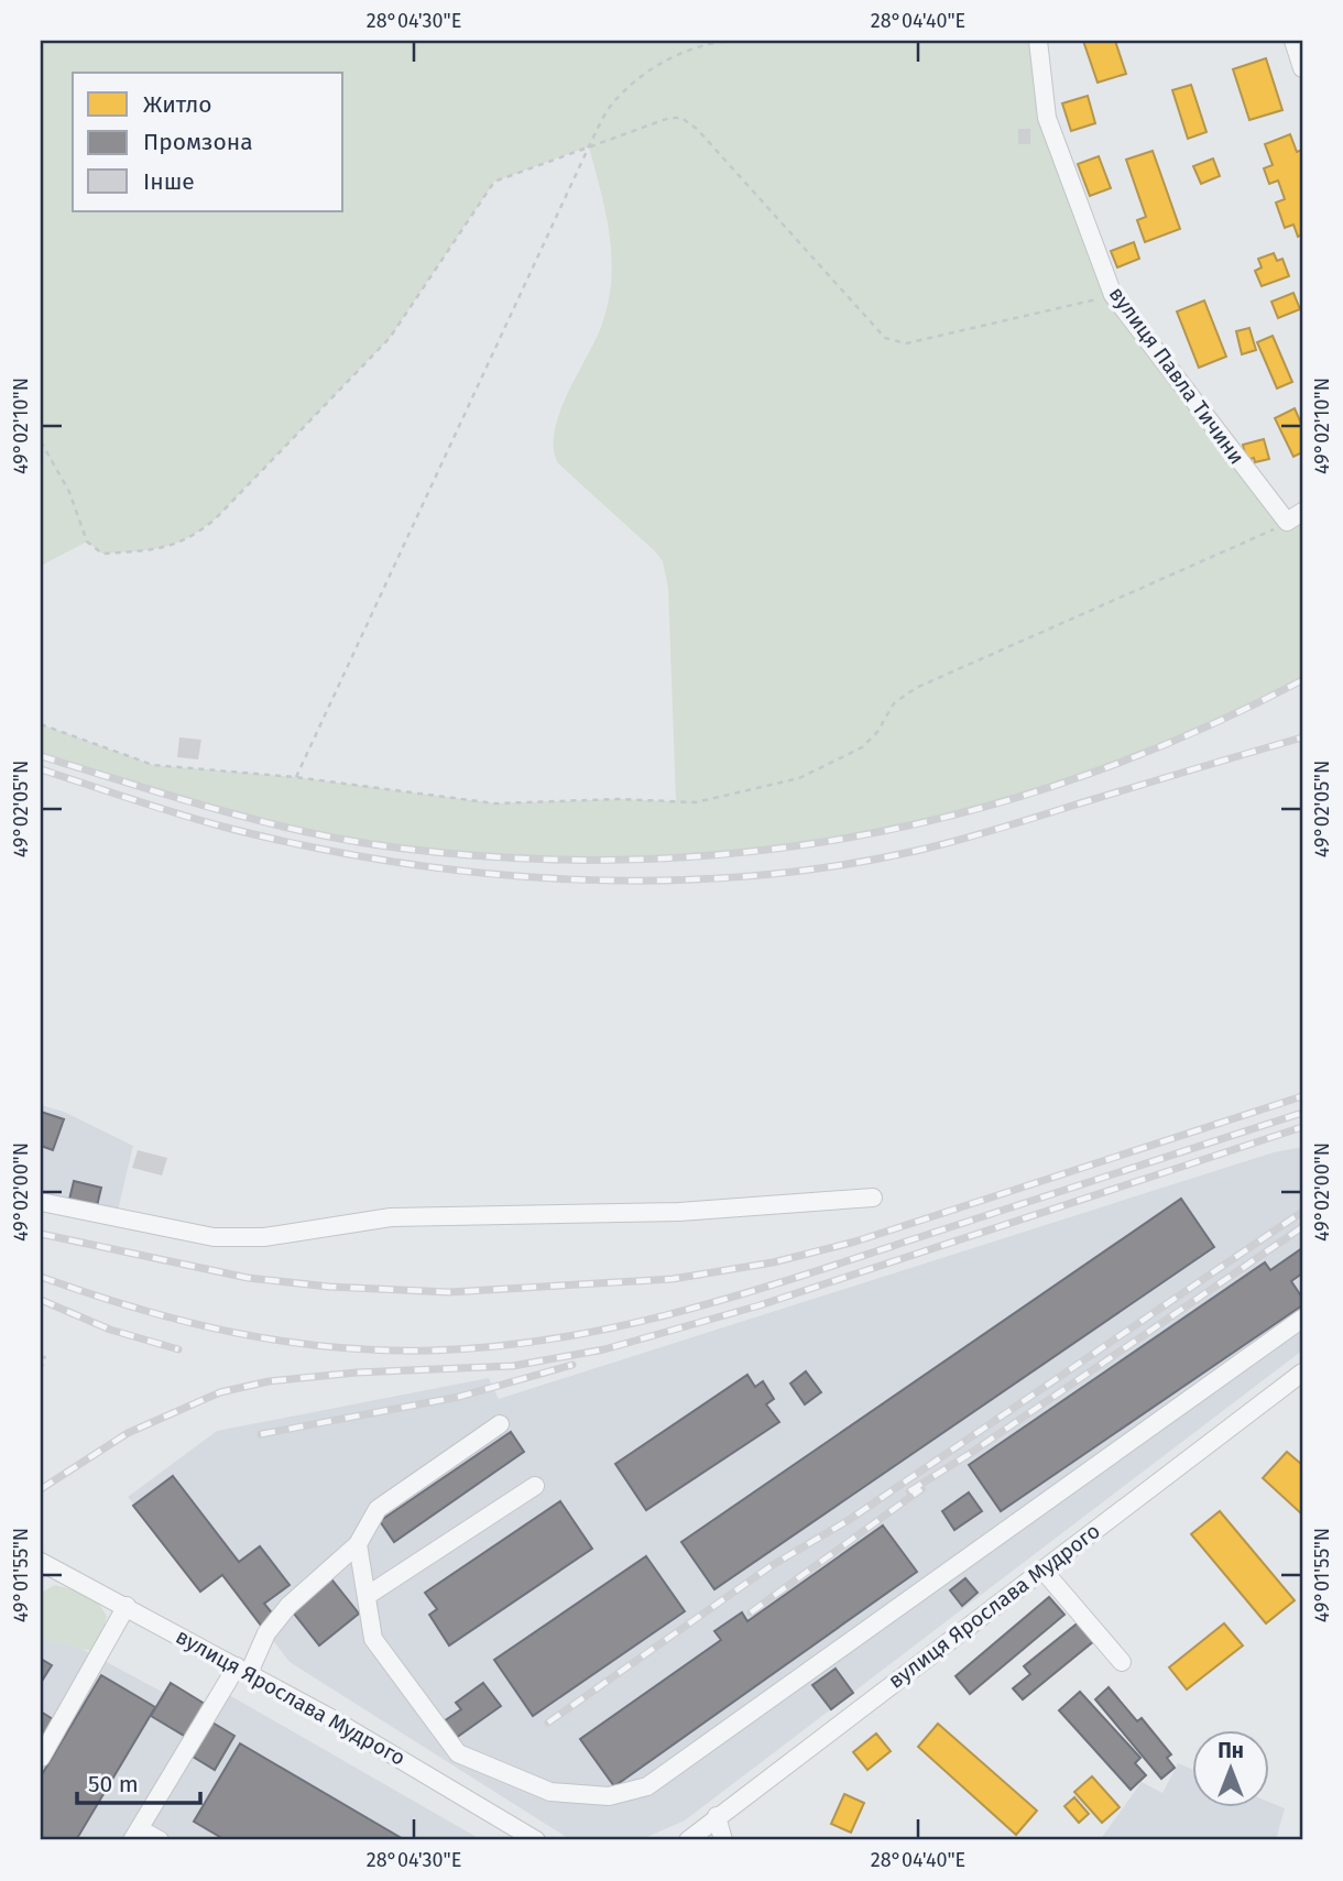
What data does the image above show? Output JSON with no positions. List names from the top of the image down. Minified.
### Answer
{"streets":{"street":["вулиця Павла Тичини","вулиця Ярослава Мудрого"]},"legend":["Житло","Промзона","Інше"],"scale_bar":"50 m","north":"top","coordinates":["28°04'30\"E","28°04'40\"E","49°02'10\"N","49°02'05\"N","49°02'00\"N","49°01'55\"N"]}
